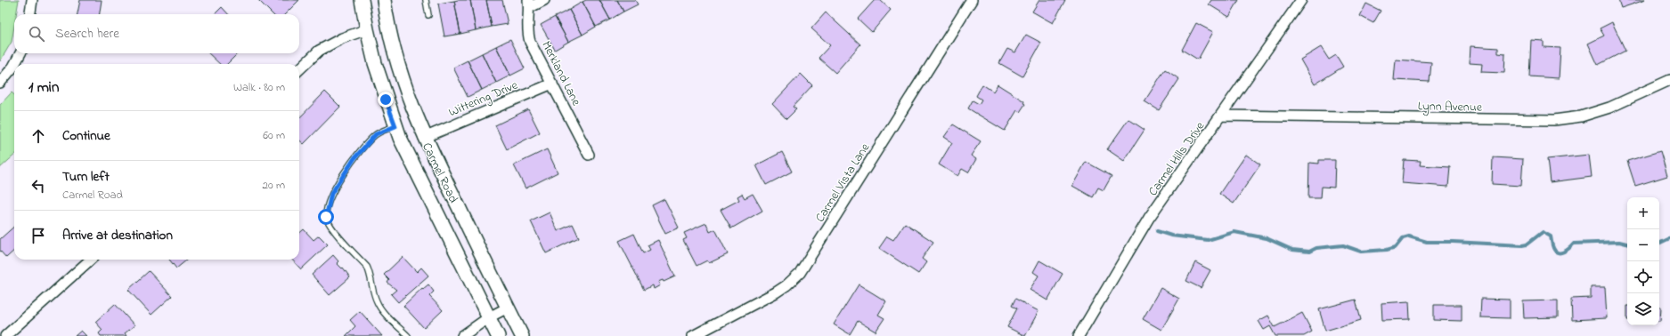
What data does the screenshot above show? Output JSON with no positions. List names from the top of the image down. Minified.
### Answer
{"streets":{"main road":["Carmel Road"],"street":["Merkland Lane","Wittering Drive","Lynn Avenue","Carmel Hills Drive","Carmel Vista Lane"]},"crossings":[["Merkland Lane","Wittering Drive"],["Wittering Drive","Carmel Road"],["Lynn Avenue","Carmel Hills Drive"]],"page":{"search":"Search here","heading":["1 min","Walk · 80 m"],"list":[["Continue","60 m"],["Turn left","Carmel Road","20 m"],"Arrive at destination"],"map_buttons":["+","−"]}}
